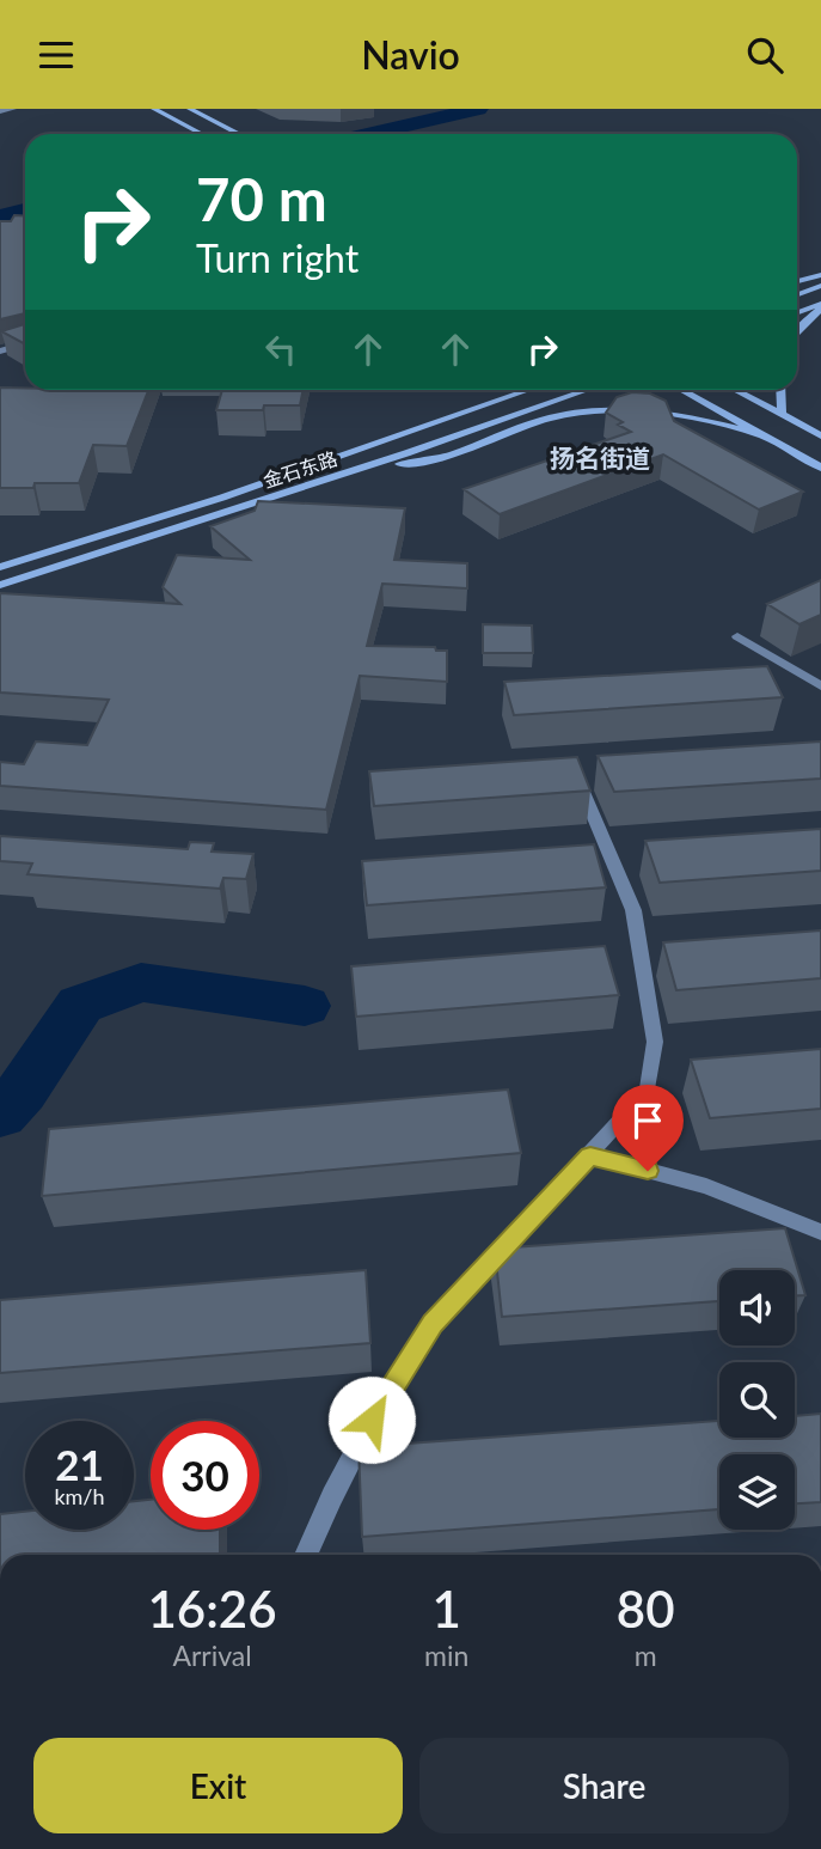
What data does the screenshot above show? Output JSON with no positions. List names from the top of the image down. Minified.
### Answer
{"streets":{"main road":["金石东路"]},"districts":["扬名街道"],"page":{"header":"Navio","turn":["70 m","Turn right"],"speed":"21 km/h","limit":"30","eta":["16:26","Arrival","1","min","80","m"],"buttons":["Exit","Share"]}}
